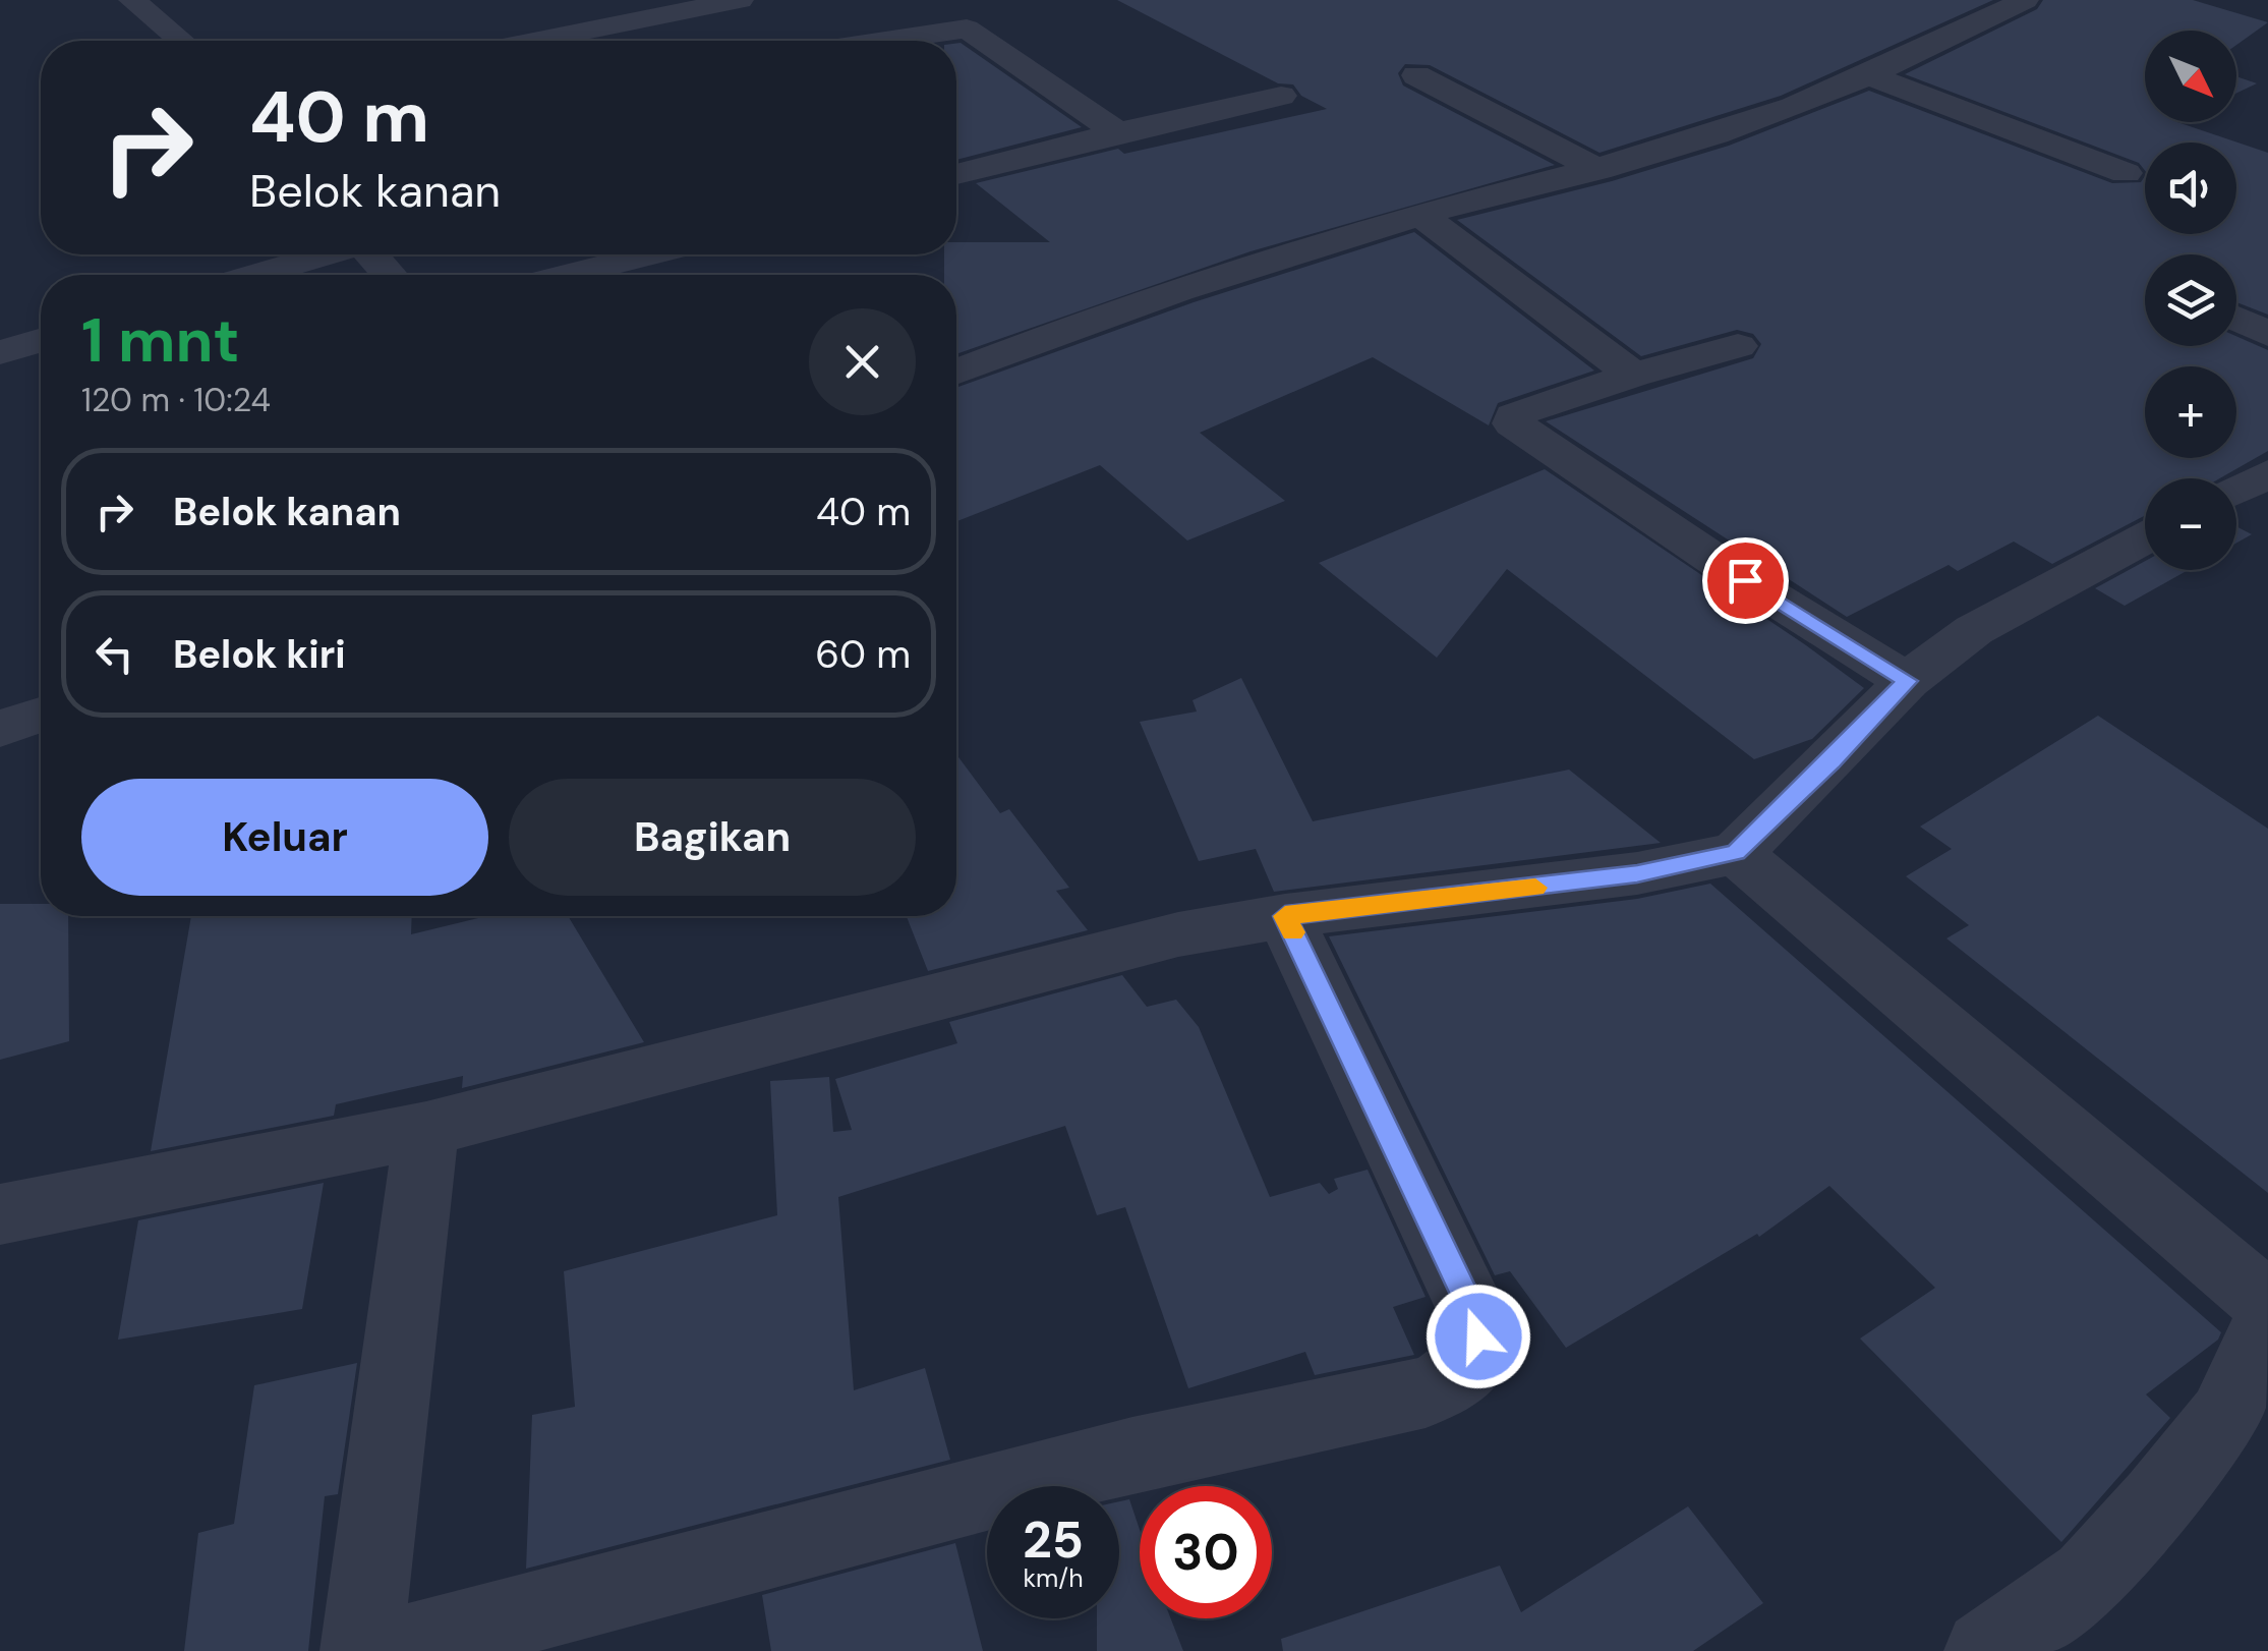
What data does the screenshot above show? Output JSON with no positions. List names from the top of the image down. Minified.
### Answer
{"north":"bottom right","page":{"map_buttons":["+","−"],"turn":["40 m","Belok kanan"],"heading":["1 mnt","120 m · 10:24"],"list":[{"name":"Belok kanan","value":"40 m"},{"name":"Belok kiri","value":"60 m"}],"buttons":["Keluar","Bagikan"],"speed":"25 km/h","limit":"30"}}
